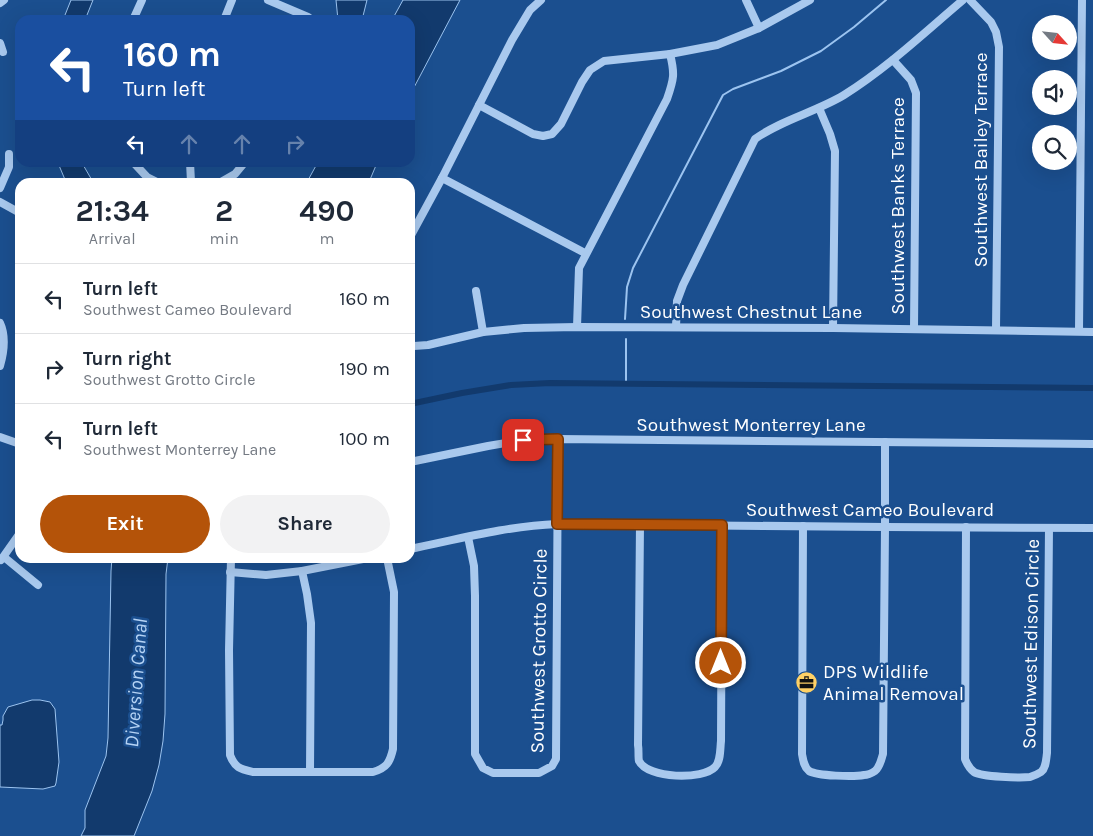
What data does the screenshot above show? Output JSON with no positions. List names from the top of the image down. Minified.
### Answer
{"streets":{"street":["Southwest Bailey Terrace","Southwest Banks Terrace","Southwest Chestnut Lane","Southwest Monterrey Lane","Southwest Cameo Boulevard","Southwest Edison Circle","Southwest Grotto Circle"]},"crossings":[["Southwest Bailey Terrace","Southwest Chestnut Lane"],["Southwest Banks Terrace","Southwest Chestnut Lane"],["Southwest Monterrey Lane","Southwest Grotto Circle"],["Southwest Cameo Boulevard","Southwest Edison Circle"],["Southwest Cameo Boulevard","Southwest Grotto Circle"]],"water":["Diversion Canal"],"places":{"office":["DPS Wildlife Animal Removal"]},"north":"bottom right","page":{"turn":["160 m","Turn left"],"eta":["21:34","Arrival","2","min","490","m"],"list":[{"name":"Turn left","note":"Southwest Cameo Boulevard","value":"160 m"},{"name":"Turn right","note":"Southwest Grotto Circle","value":"190 m"},{"name":"Turn left","note":"Southwest Monterrey Lane","value":"100 m"}],"buttons":["Exit","Share"]}}
